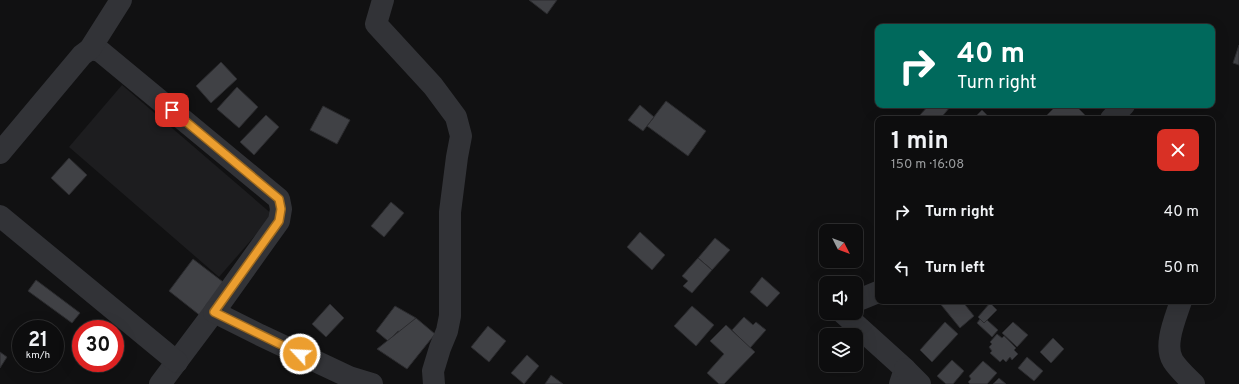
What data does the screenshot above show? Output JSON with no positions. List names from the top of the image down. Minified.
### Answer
{"north":"bottom right","page":{"turn":["40 m","Turn right"],"heading":["1 min","150 m · 16:08"],"list":[{"name":"Turn right","value":"40 m"},{"name":"Turn left","value":"50 m"}],"speed":"21 km/h","limit":"30"}}
